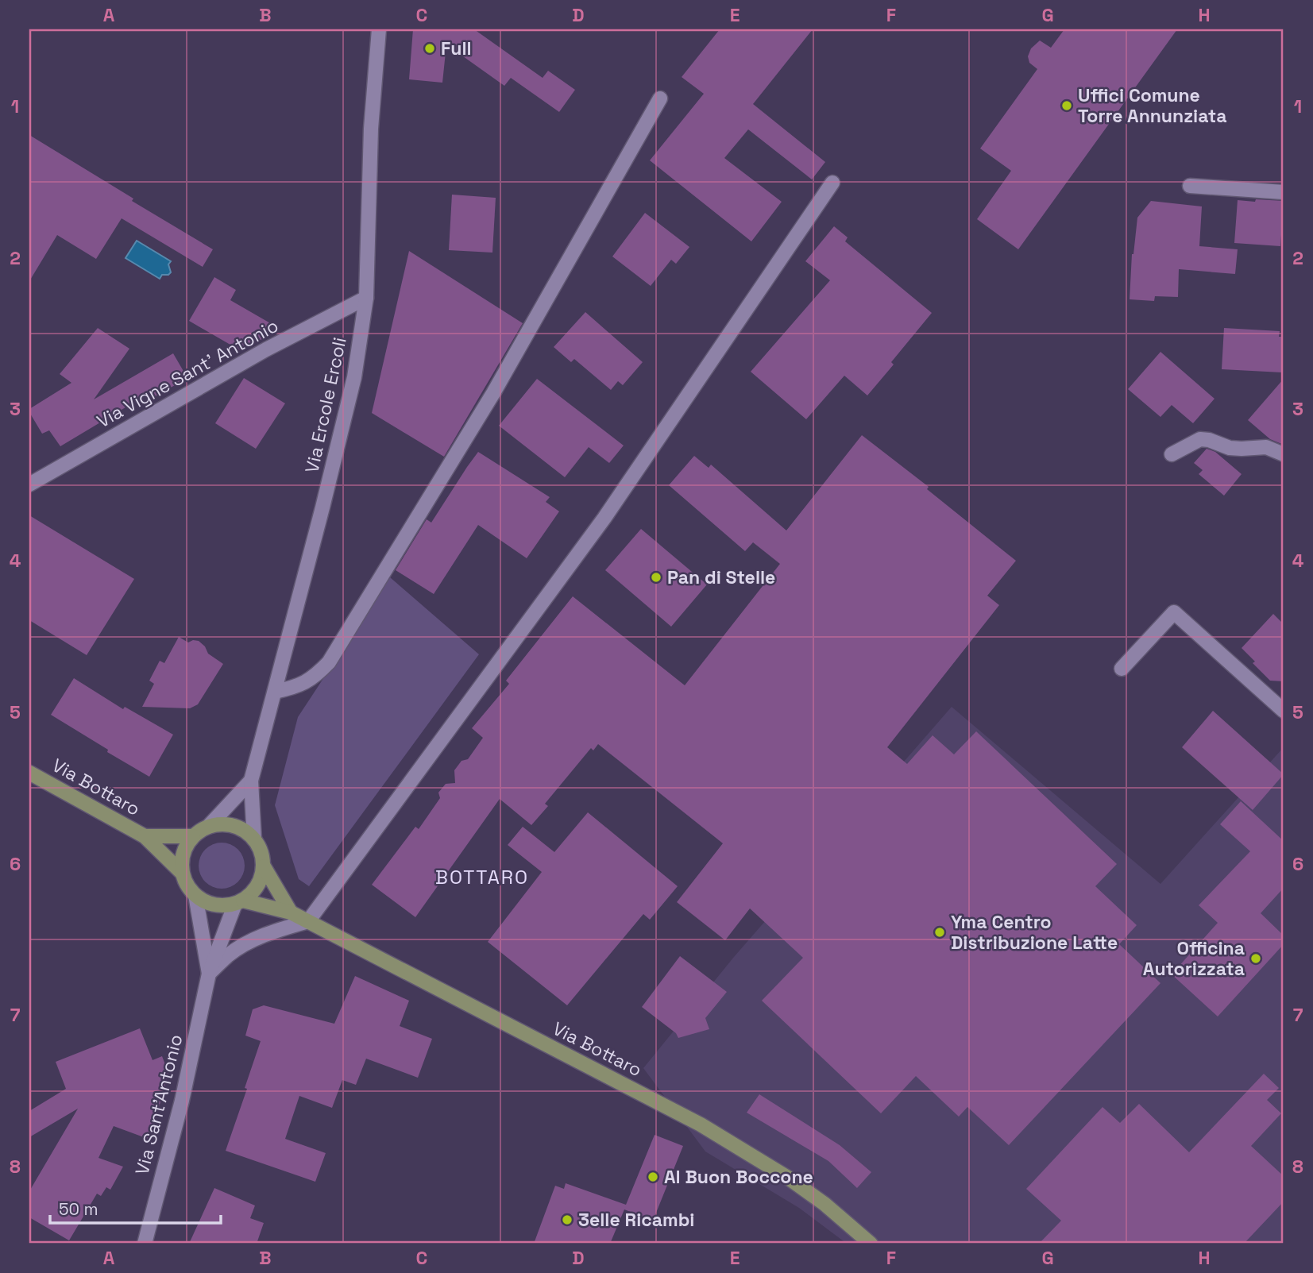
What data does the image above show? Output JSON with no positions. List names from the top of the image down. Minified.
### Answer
{"streets":{"main road":["Via Bottaro"],"street":["Via Vigne Sant' Antonio","Via Ercole Ercoli","Via Sant'Antonio"]},"crossings":[["Via Vigne Sant' Antonio","Via Ercole Ercoli"],["Via Ercole Ercoli","Via Bottaro"],["Via Ercole Ercoli","Via Sant'Antonio"],["Via Bottaro","Via Sant'Antonio"]],"districts":["BOTTARO"],"places":["Full","Uffici Comune Torre Annunziata","Pan di Stelle","Yma Centro Distribuzione Latte","Officina Autorizzata","Al Buon Boccone","3elle Ricambi"],"scale_bar":"50 m","grid":{"columns":["A","B","C","D","E","F","G","H"],"rows":["1","2","3","4","5","6","7","8"]}}
